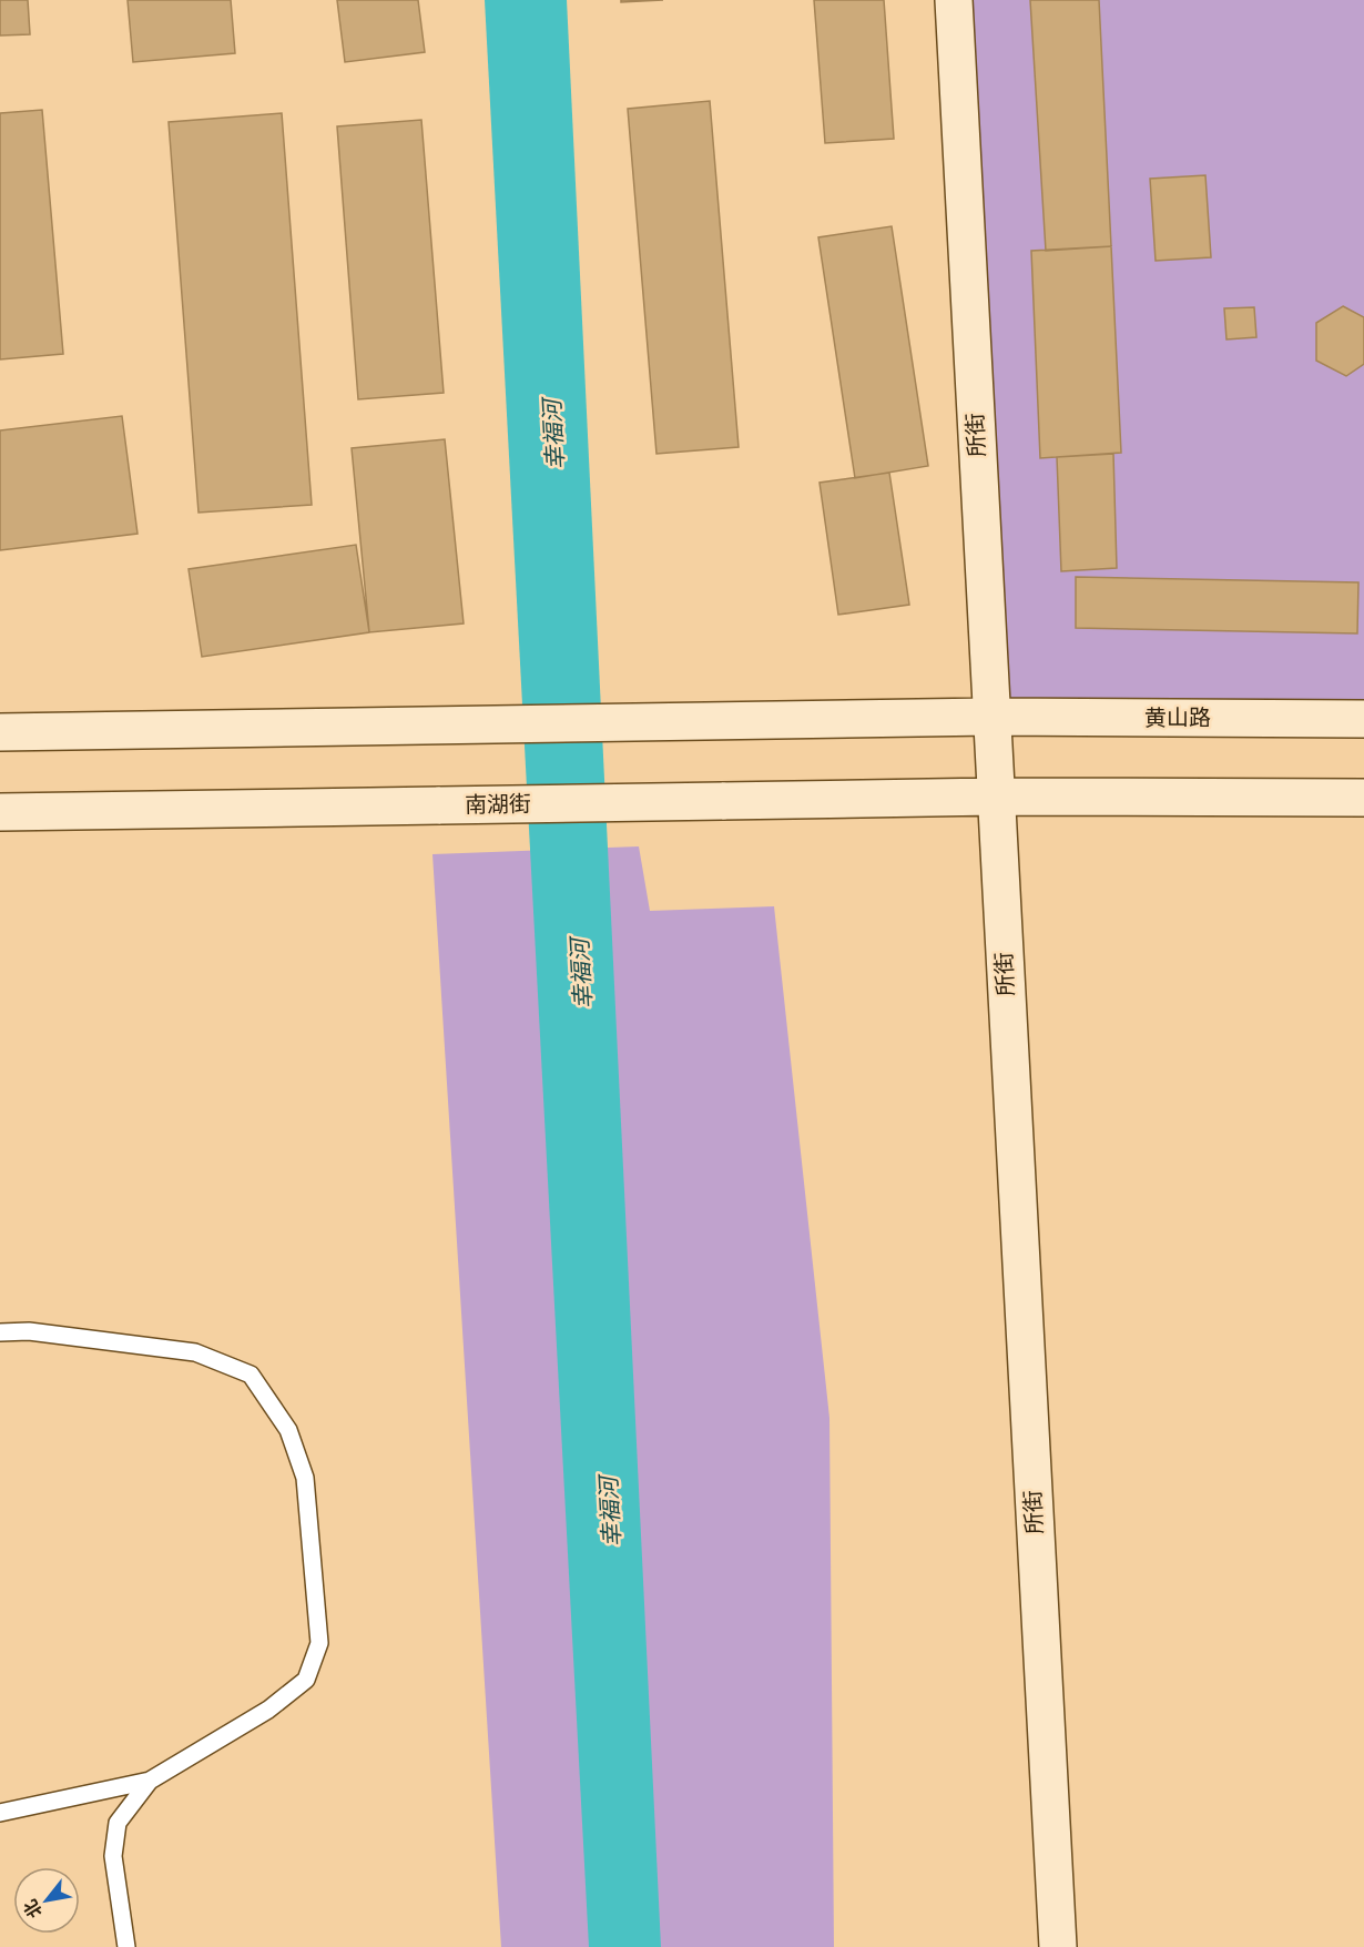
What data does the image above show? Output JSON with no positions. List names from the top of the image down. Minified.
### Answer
{"streets":{"main road":["所街","黄山路","南湖街"]},"crossings":[["所街","黄山路"],["所街","南湖街"]],"water":["幸福河"],"north":"bottom left"}
